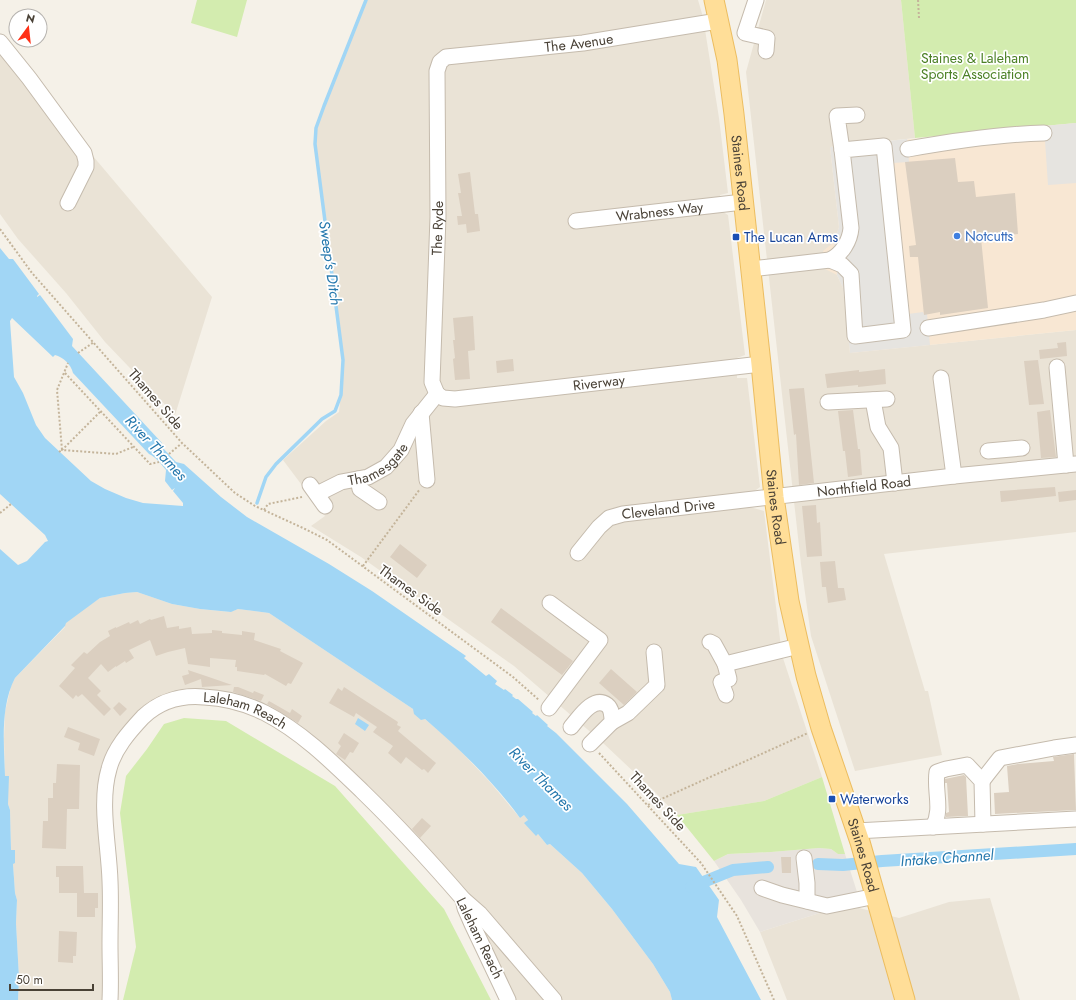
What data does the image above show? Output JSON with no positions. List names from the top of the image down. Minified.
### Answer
{"streets":{"main road":["Staines Road"],"street":["The Avenue","Wrabness Way","The Ryde","Riverway","Thamesgate","Northfield Road","Cleveland Drive","Laleham Reach"],"path":["Thames Side"]},"crossings":[["The Avenue","Staines Road"],["The Avenue","The Ryde"],["Staines Road","Wrabness Way"],["Staines Road","Riverway"],["Staines Road","Northfield Road"],["Staines Road","Cleveland Drive"],["The Ryde","Riverway"],["The Ryde","Thamesgate"],["Riverway","Thamesgate"],["Northfield Road","Cleveland Drive"]],"water":["Sweep's Ditch","River Thames","Intake Channel"],"parks":["Staines & Laleham Sports Association"],"places":{"other":["Notcutts"],"transit":["The Lucan Arms","Waterworks"]},"scale_bar":"50 m","north":"top"}
